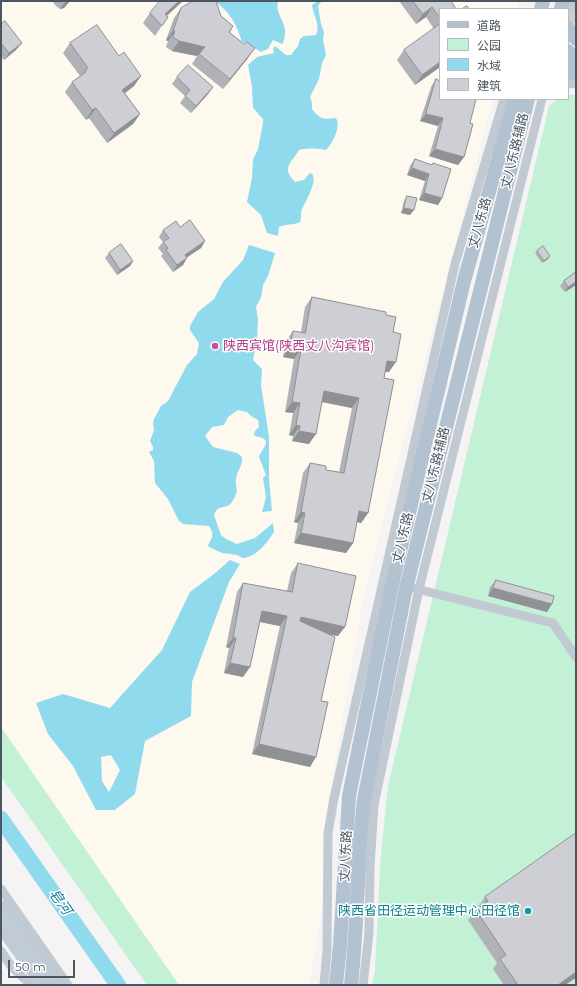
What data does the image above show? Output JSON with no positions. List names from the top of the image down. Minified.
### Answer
{"streets":{"main road":["丈八东路"],"street":["丈八东路辅路"]},"crossings":[["丈八东路辅路","丈八东路"]],"water":["皂河"],"places":["陕西宾馆(陕西丈八沟宾馆)","陕西省田径运动管理中心田径馆"],"legend":["道路","公园","水域","建筑"],"scale_bar":"50 m"}
